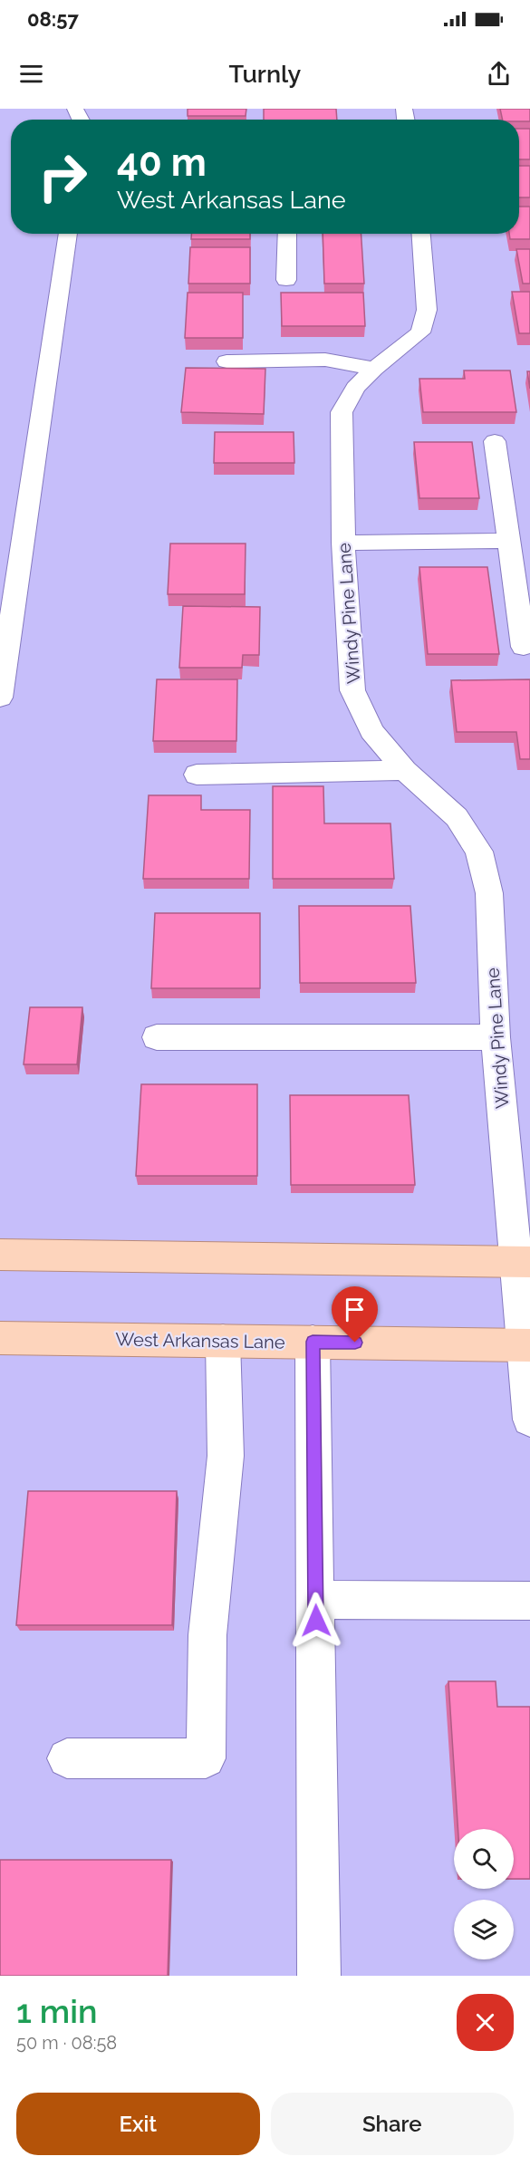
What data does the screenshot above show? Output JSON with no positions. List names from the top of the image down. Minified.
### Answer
{"streets":{"main road":["West Arkansas Lane"],"street":["Windy Pine Lane"]},"crossings":[["Windy Pine Lane","West Arkansas Lane"]],"page":{"status":"08:57","header":"Turnly","turn":["40 m","West Arkansas Lane"],"heading":["1 min","50 m · 08:58"],"buttons":["Exit","Share"]}}
